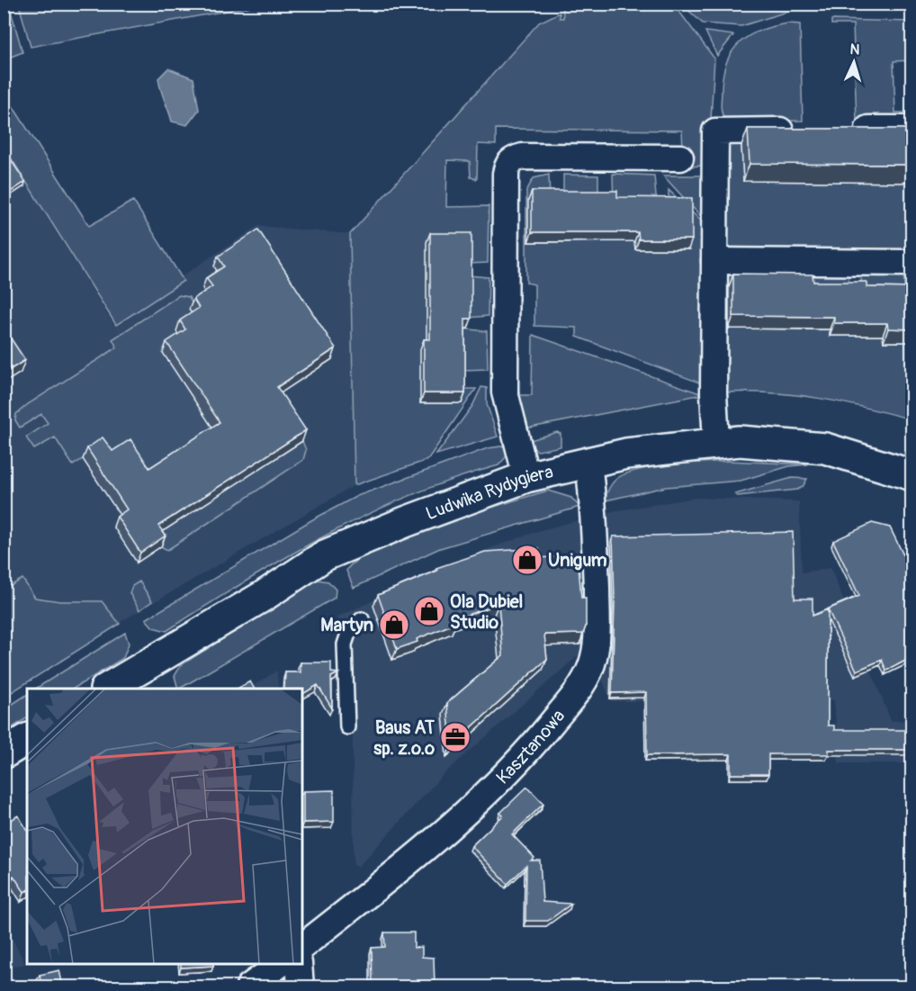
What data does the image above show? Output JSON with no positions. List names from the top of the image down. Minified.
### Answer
{"streets":{"street":["Ludwika Rydygiera","Kasztanowa"]},"crossings":[["Ludwika Rydygiera","Kasztanowa"]],"places":{"shop":["Unigum","Ola Dubiel Studio","Martyn"],"office":["Baus AT sp. z.o.o"]},"north":"top"}
